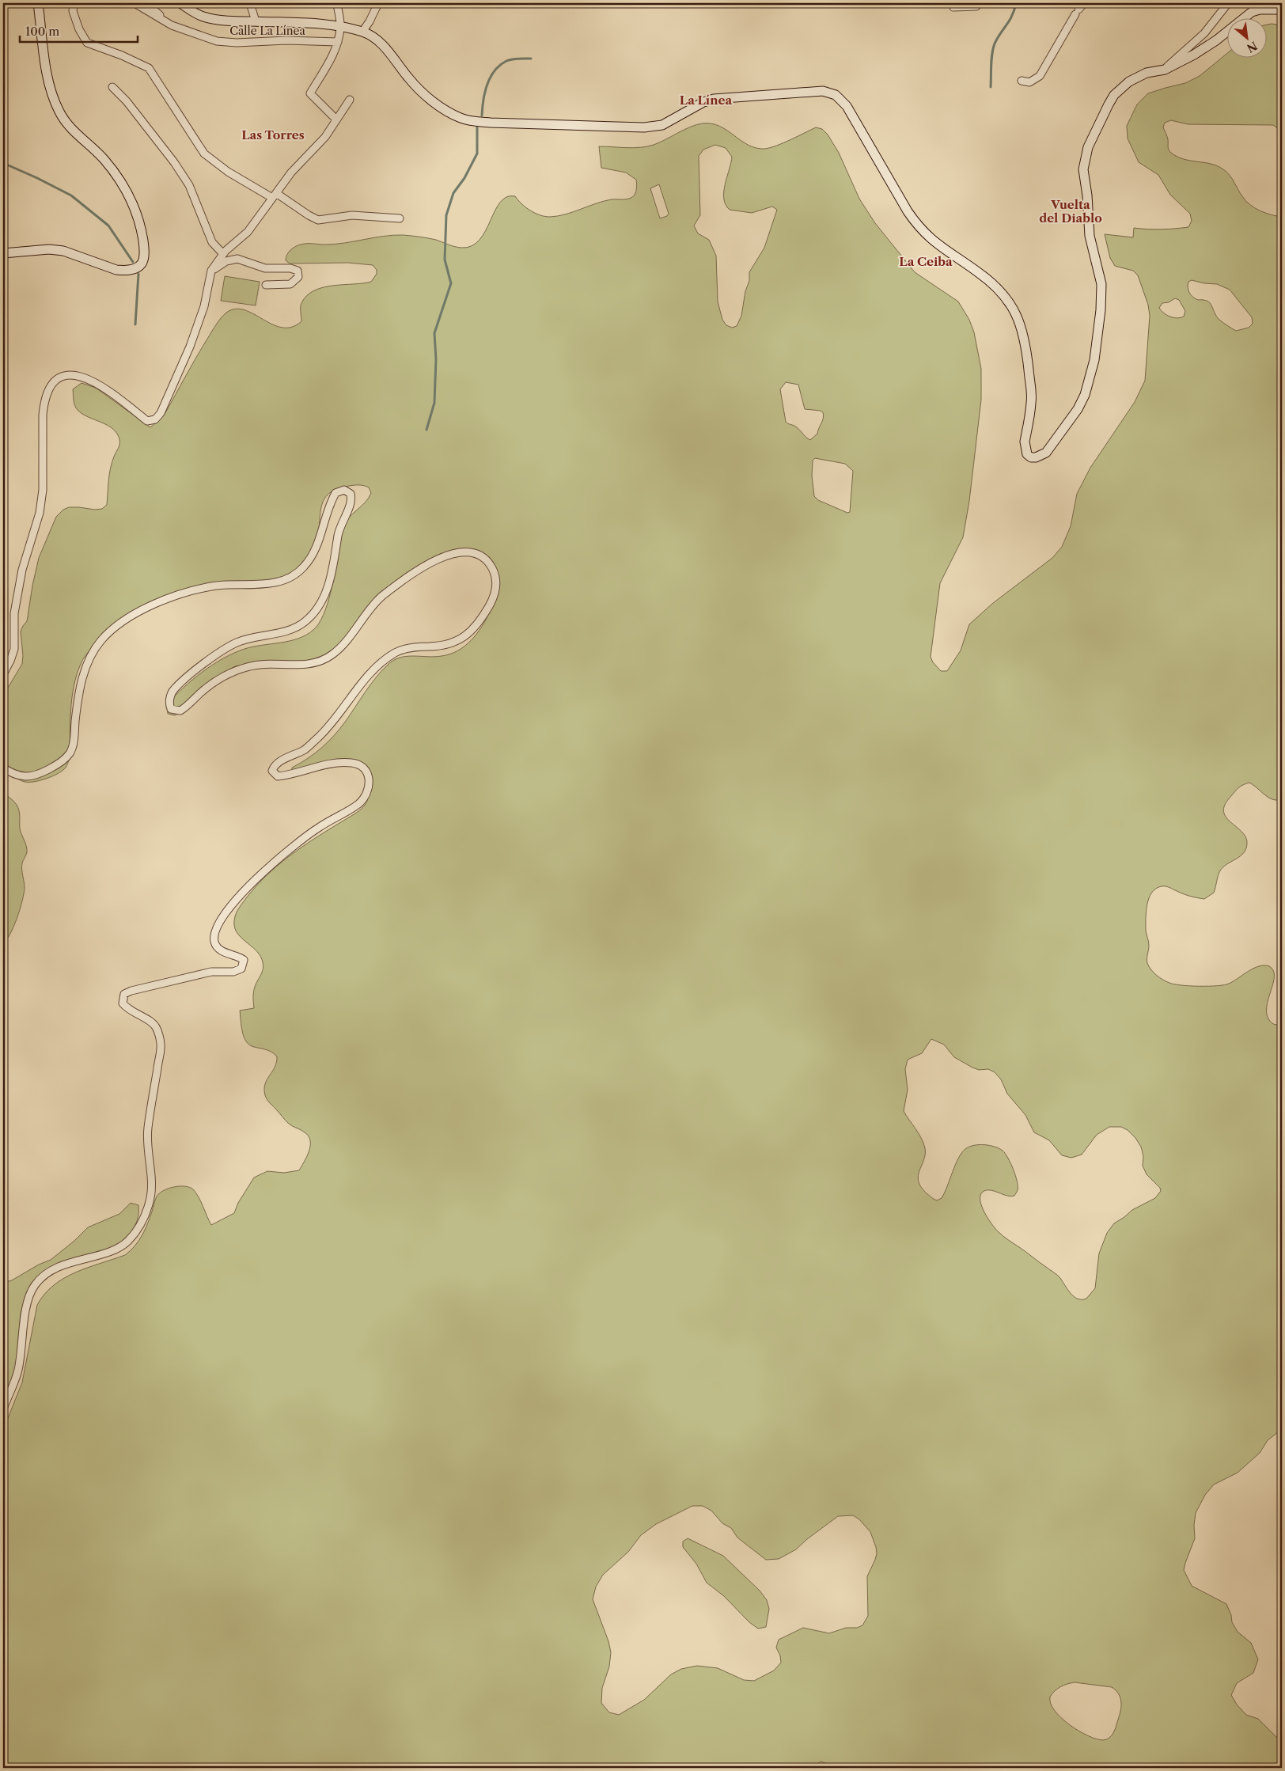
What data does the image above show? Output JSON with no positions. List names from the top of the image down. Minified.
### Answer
{"streets":{"street":["Calle La Línea"]},"districts":["La Línea","Las Torres","Vuelta del Diablo","La Ceiba"],"scale_bar":"100 m","north":"bottom right"}
